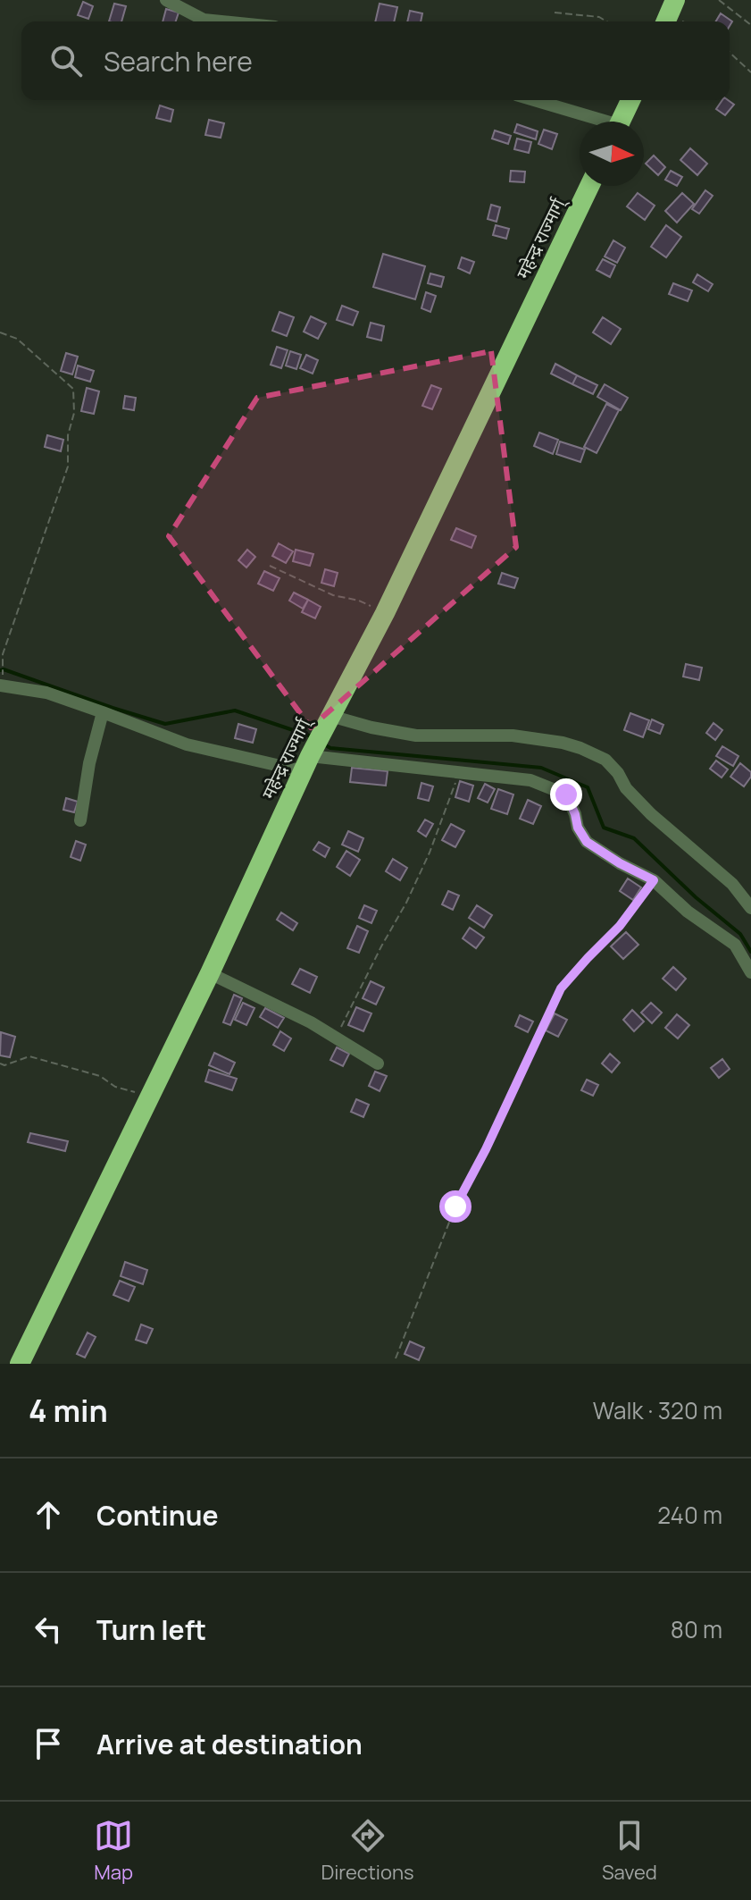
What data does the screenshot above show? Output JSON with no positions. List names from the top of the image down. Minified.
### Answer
{"streets":{"highway":["महेन्द्र राज्मार्ग्"]},"north":"right","page":{"search":"Search here","heading":["4 min","Walk · 320 m"],"list":[["Continue","240 m"],["Turn left","80 m"],"Arrive at destination"],"nav":["Map","Directions","Saved"]}}
